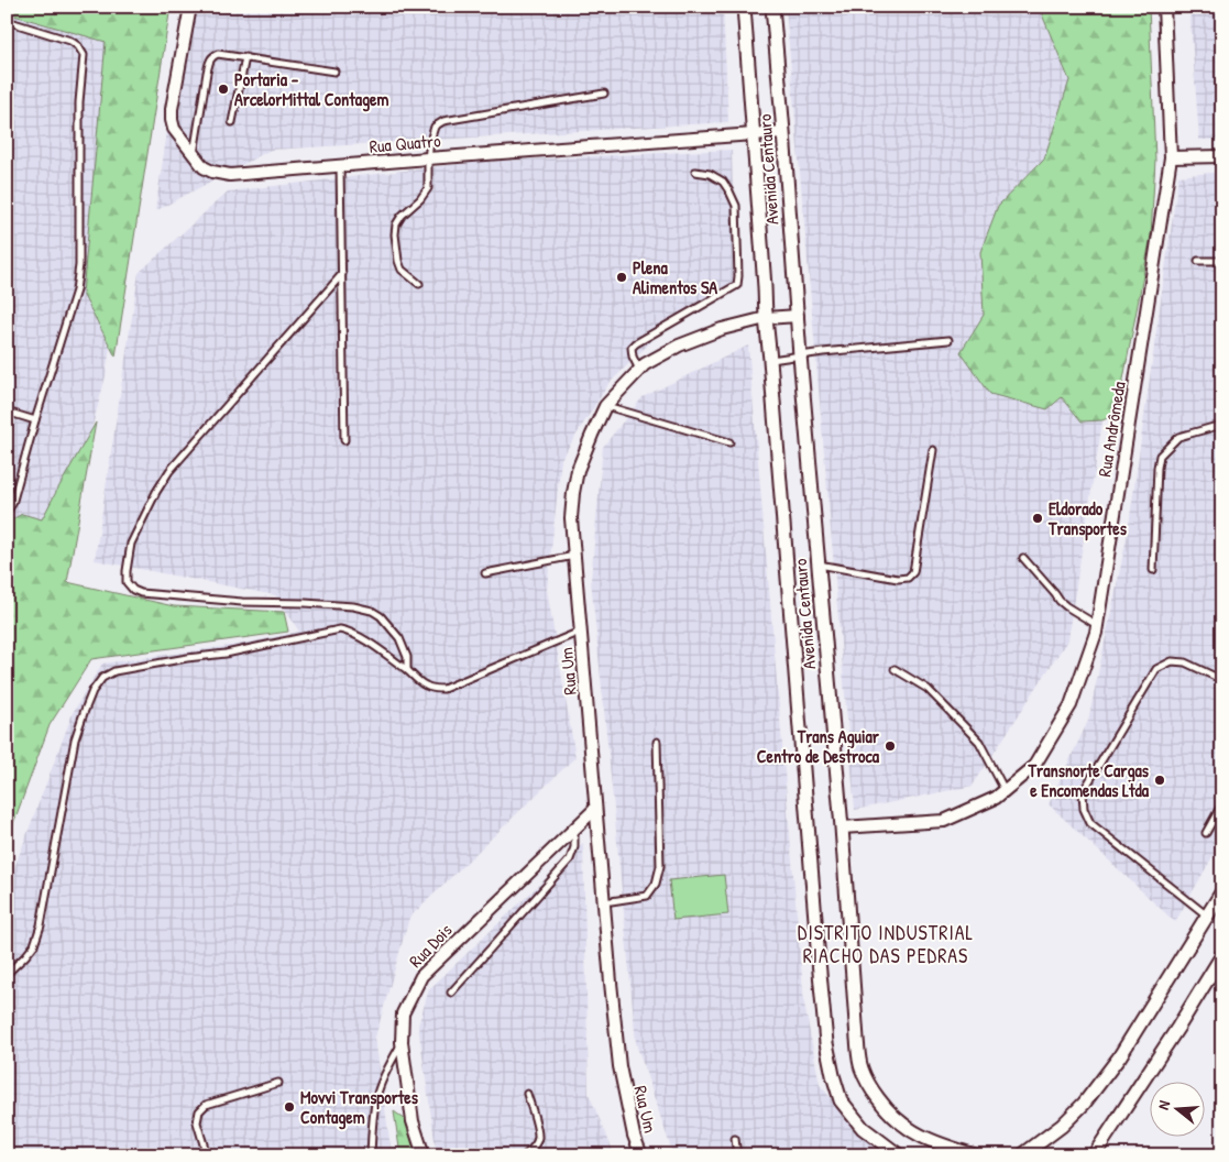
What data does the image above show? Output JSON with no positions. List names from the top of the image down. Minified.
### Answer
{"streets":{"street":["Rua Quatro","Avenida Centauro","Rua Andrômeda","Rua Um","Rua Dois"]},"crossings":[["Rua Quatro","Avenida Centauro"],["Avenida Centauro","Rua Andrômeda"],["Avenida Centauro","Rua Um"],["Rua Um","Rua Dois"]],"districts":["DISTRITO INDUSTRIAL RIACHO DAS PEDRAS"],"places":["Portaria - ArcelorMittal Contagem","Plena Alimentos SA","Eldorado Transportes","Trans Aguiar Centro de Destroca","Transnorte Cargas e Encomendas Ltda","Movvi Transportes Contagem"],"north":"left"}
